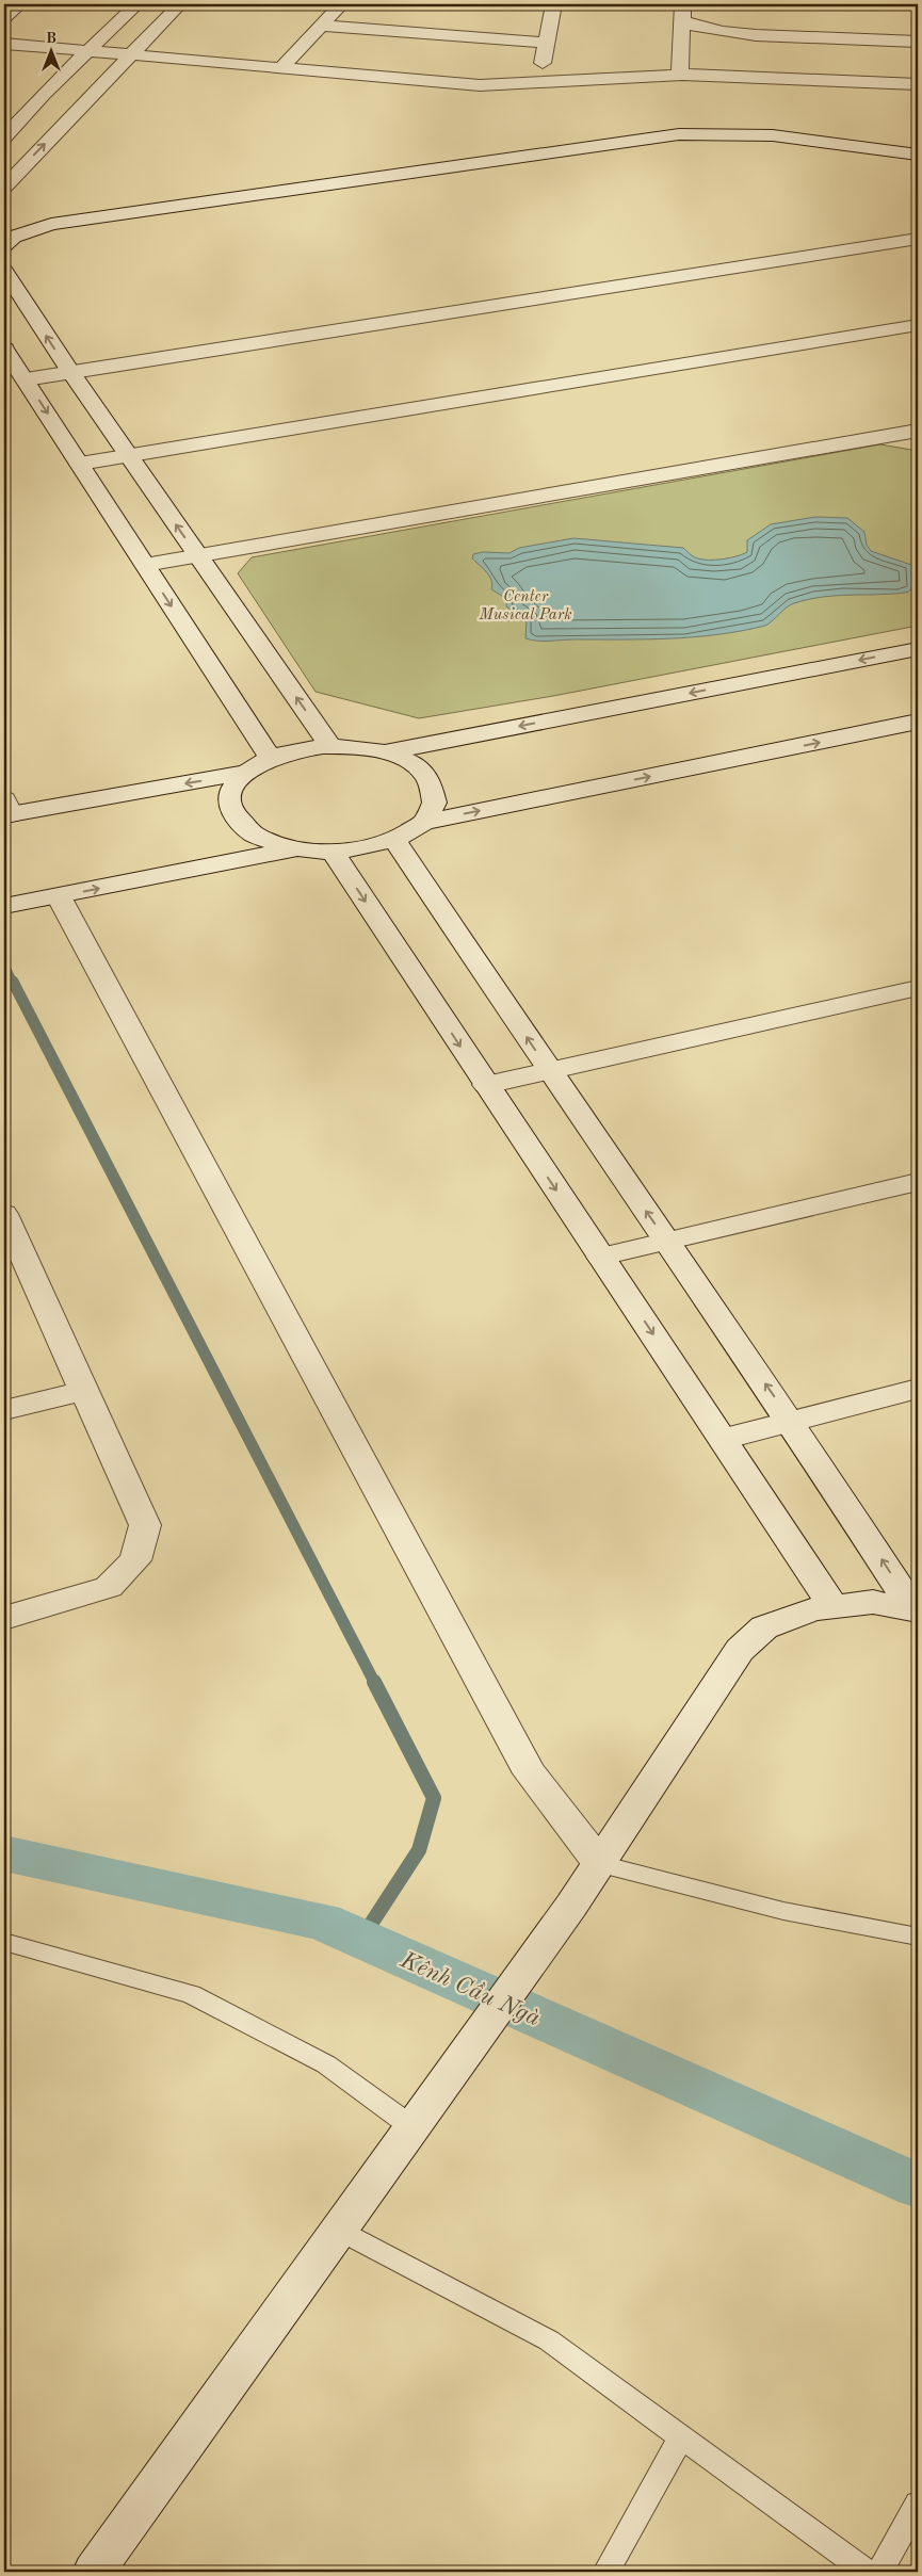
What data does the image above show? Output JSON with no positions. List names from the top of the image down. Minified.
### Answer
{"water":["Kênh Cầu Ngà"],"parks":["Center Musical Park"],"north":"top"}
